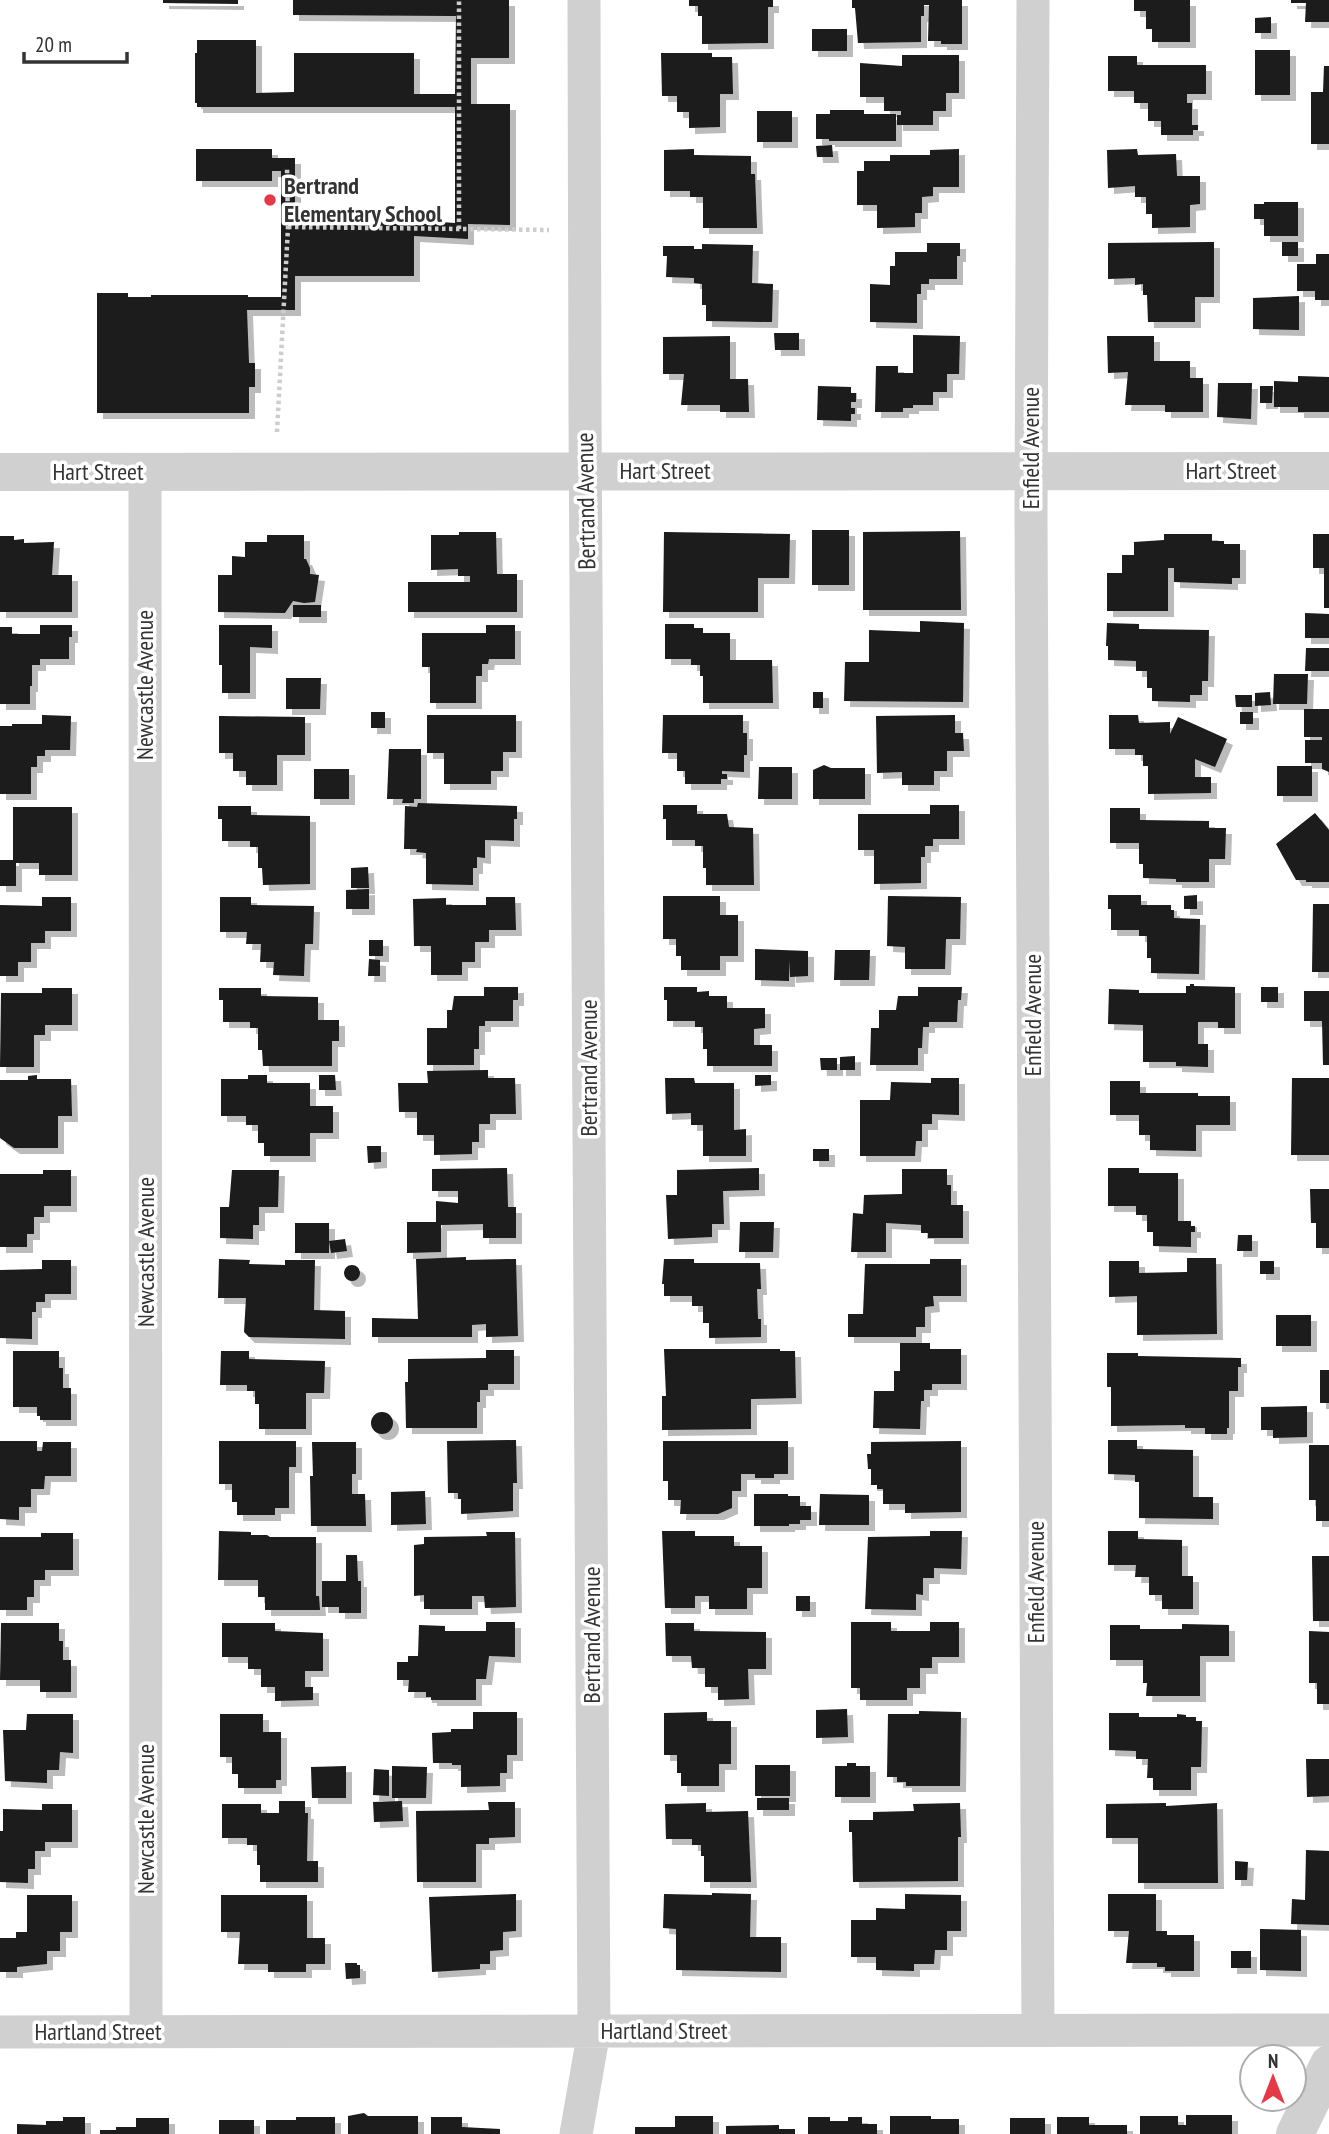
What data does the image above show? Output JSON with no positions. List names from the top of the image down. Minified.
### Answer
{"streets":{"street":["Enfield Avenue","Hart Street","Bertrand Avenue","Newcastle Avenue","Hartland Street"]},"crossings":[["Enfield Avenue","Hart Street"],["Enfield Avenue","Hartland Street"],["Hart Street","Bertrand Avenue"],["Hart Street","Newcastle Avenue"],["Bertrand Avenue","Hartland Street"],["Newcastle Avenue","Hartland Street"]],"places":["Bertrand Elementary School"],"scale_bar":"20 m","north":"top"}
